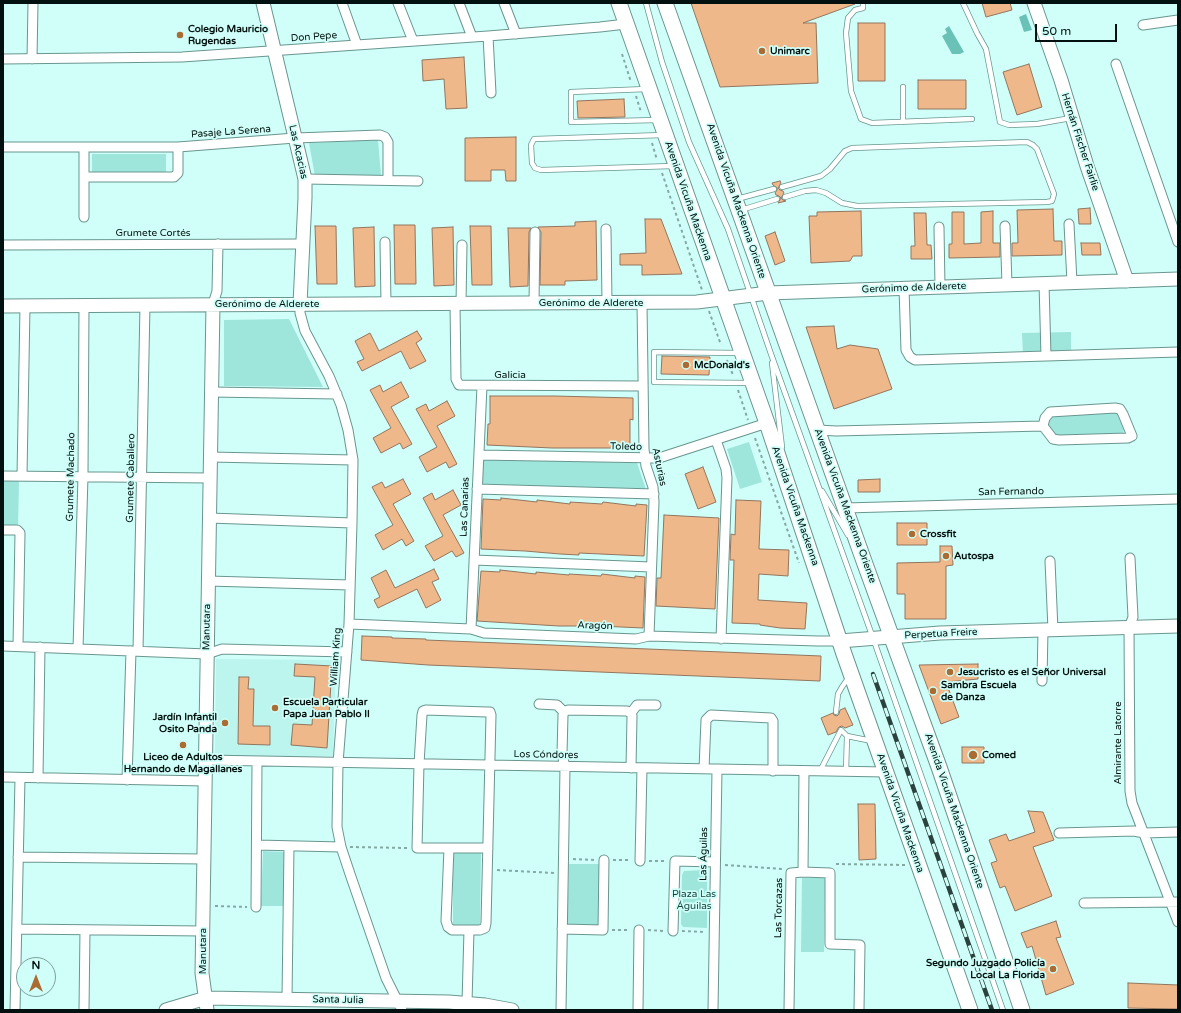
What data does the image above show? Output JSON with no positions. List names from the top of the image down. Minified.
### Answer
{"streets":{"main road":["Hernán Fischer Fairlie","Las Acacias","Avenida Vicuña Mackenna","Avenida Vicuña Mackenna Oriente","Gerónimo de Alderete","Manutara","Perpetua Freire","Santa Julia"],"street":["Don Pepe","Pasaje La Serena","Grumete Cortés","Galicia","Toledo","Asturias","Grumete Machado","Grumete Caballero","San Fernando","Las Canarias","Aragón","William King","Almirante Latorre","Los Cóndores","Las Águilas","Las Torcazas"]},"crossings":[["Don Pepe","Las Acacias"],["Don Pepe","Avenida Vicuña Mackenna"],["Pasaje La Serena","Las Acacias"],["Hernán Fischer Fairlie","Gerónimo de Alderete"],["Las Acacias","Grumete Cortés"],["Las Acacias","Gerónimo de Alderete"],["Las Acacias","William King"],["Avenida Vicuña Mackenna","Gerónimo de Alderete"],["Avenida Vicuña Mackenna","Toledo"],["Avenida Vicuña Mackenna","Aragón"],["Avenida Vicuña Mackenna","Perpetua Freire"],["Avenida Vicuña Mackenna","Los Cóndores"],["Avenida Vicuña Mackenna Oriente","Gerónimo de Alderete"],["Avenida Vicuña Mackenna Oriente","San Fernando"],["Avenida Vicuña Mackenna Oriente","Perpetua Freire"],["Grumete Cortés","Manutara"],["Gerónimo de Alderete","Galicia"],["Gerónimo de Alderete","Asturias"],["Gerónimo de Alderete","Grumete Machado"],["Gerónimo de Alderete","Grumete Caballero"],["Gerónimo de Alderete","Manutara"],["Gerónimo de Alderete","William King"],["Galicia","Asturias"],["Galicia","Las Canarias"],["Toledo","Asturias"],["Toledo","Las Canarias"],["Asturias","Aragón"],["Las Canarias","Aragón"],["Aragón","Perpetua Freire"],["Aragón","William King"],["Manutara","Los Cóndores"],["Manutara","Santa Julia"],["Perpetua Freire","Almirante Latorre"],["William King","Los Cóndores"],["William King","Santa Julia"],["Los Cóndores","Las Águilas"]],"parks":["Plaza Las Águilas"],"places":["Colegio Mauricio Rugendas","Unimarc","McDonald's","Crossfit","Autospa","Jesucristo es el Señor Universal","Sambra Escuela de Danza","Escuela Particular Papa Juan Pablo II","Jardín Infantil Osito Panda","Liceo de Adultos Hernando de Magallanes","Comed","Segundo Juzgado Policía Local La Florida"],"scale_bar":"50 m","north":"top"}
